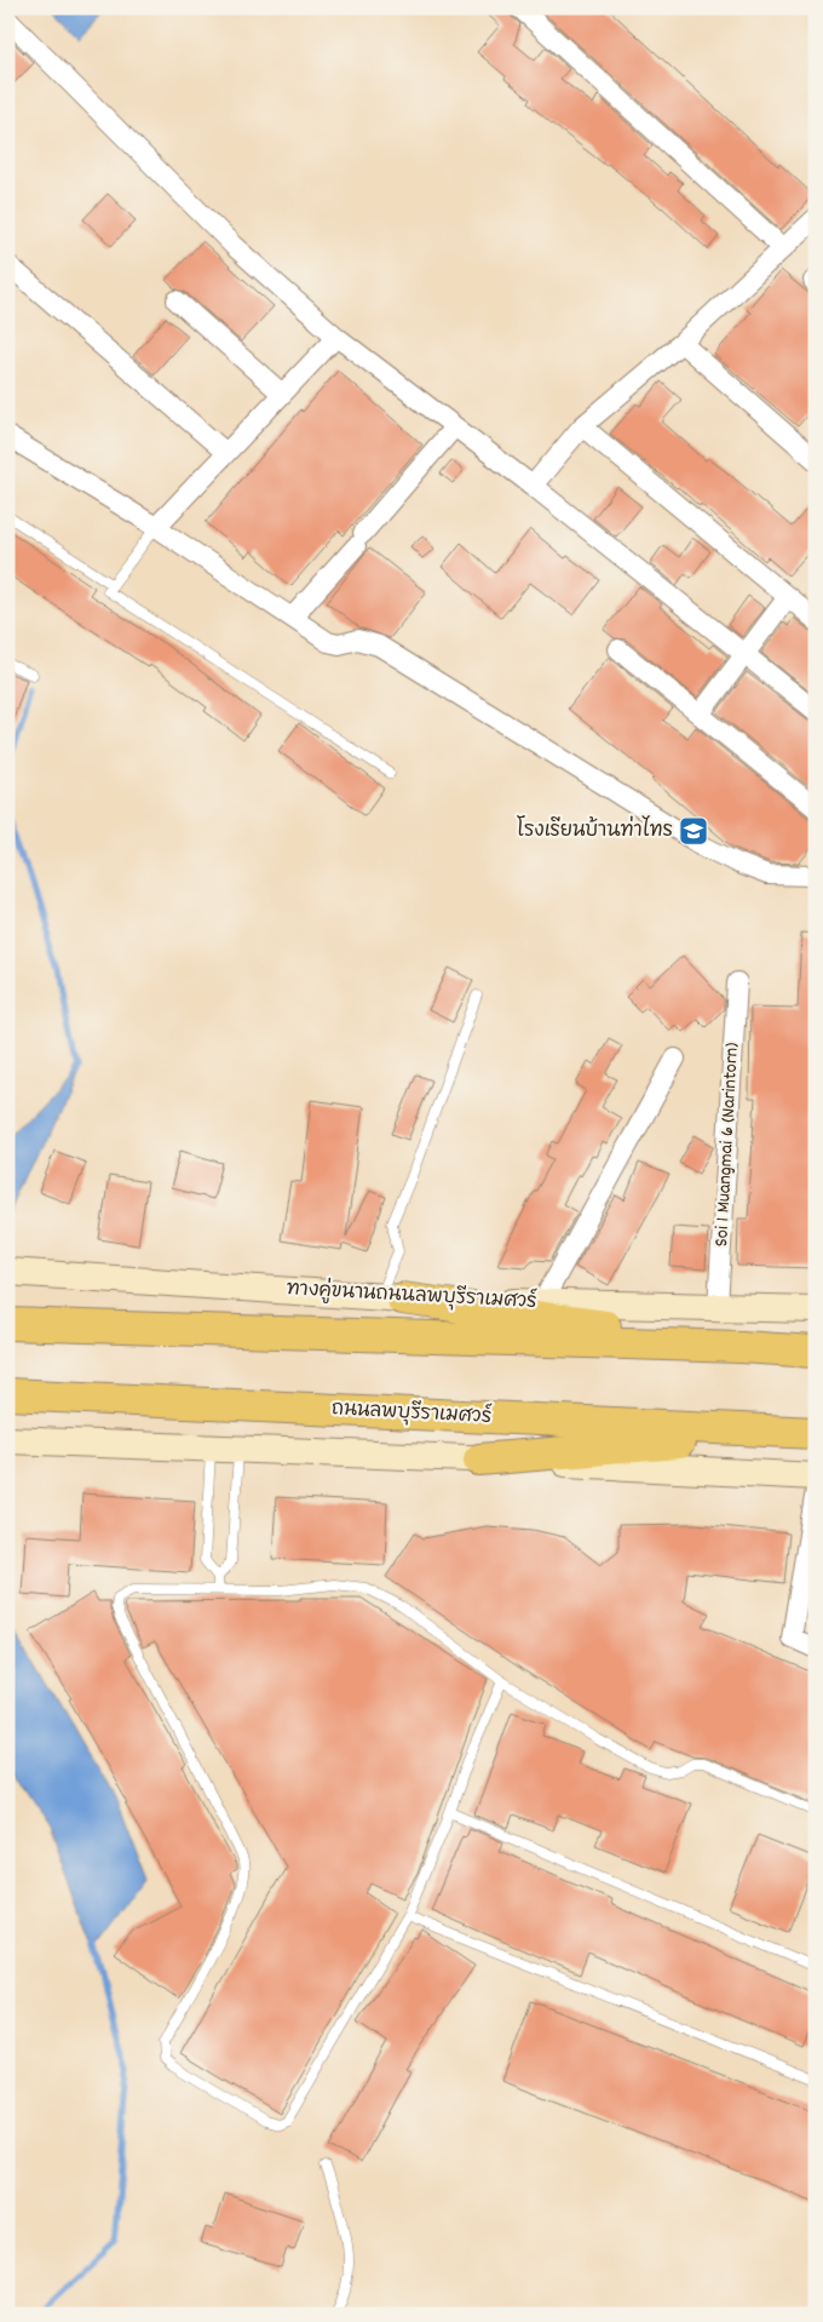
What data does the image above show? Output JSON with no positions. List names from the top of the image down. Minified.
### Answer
{"streets":{"main road":["ทางคู่ขนานถนนลพบุรีราเมศวร์","ถนนลพบุรีราเมศวร์"],"street":["Soi 1 Muangmai 6 (Narintorn)"]},"crossings":[["Soi 1 Muangmai 6 (Narintorn)","ทางคู่ขนานถนนลพบุรีราเมศวร์"]],"places":{"school or university":["โรงเรียนบ้านท่าไทร"]}}
